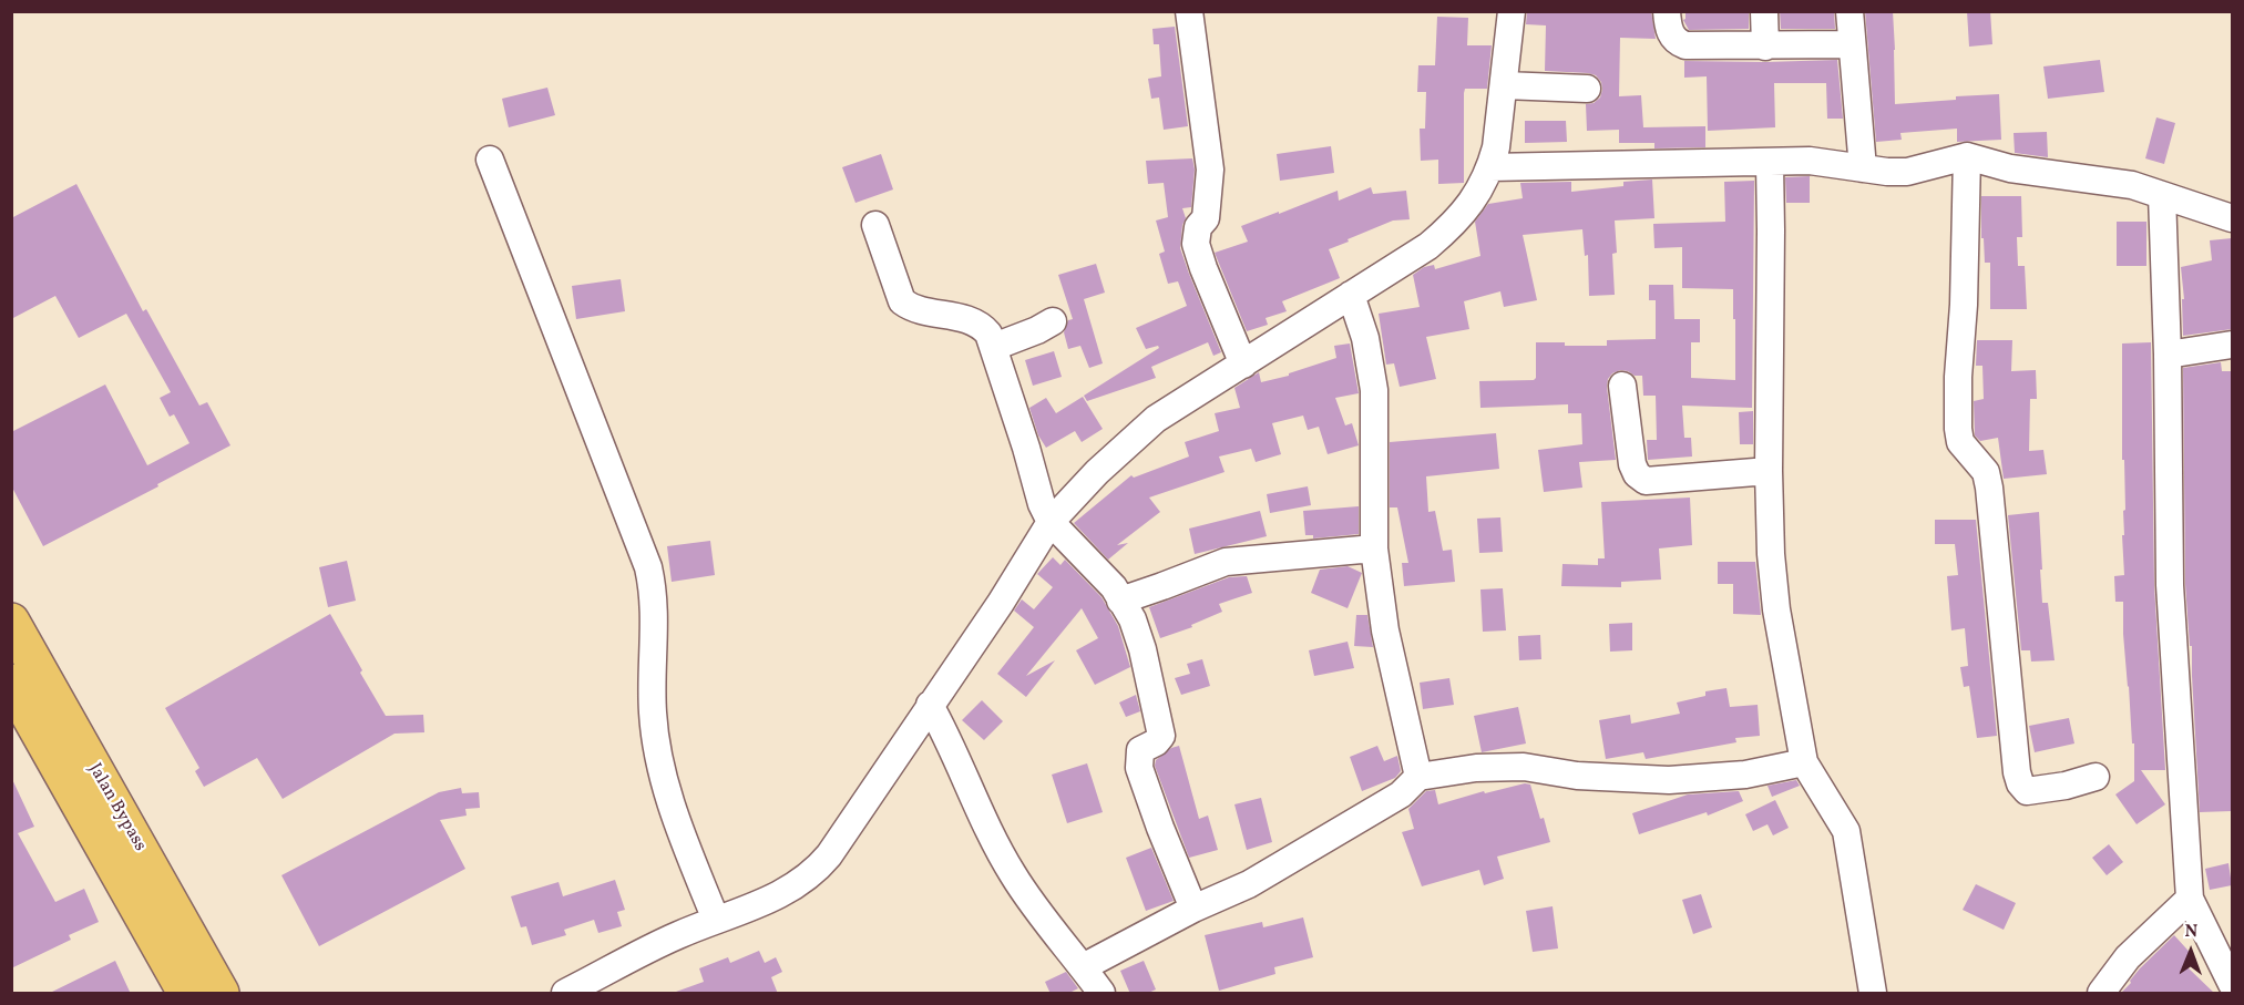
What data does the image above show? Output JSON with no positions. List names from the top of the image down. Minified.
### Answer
{"streets":{"highway":["Jalan Bypass"]},"north":"top"}
